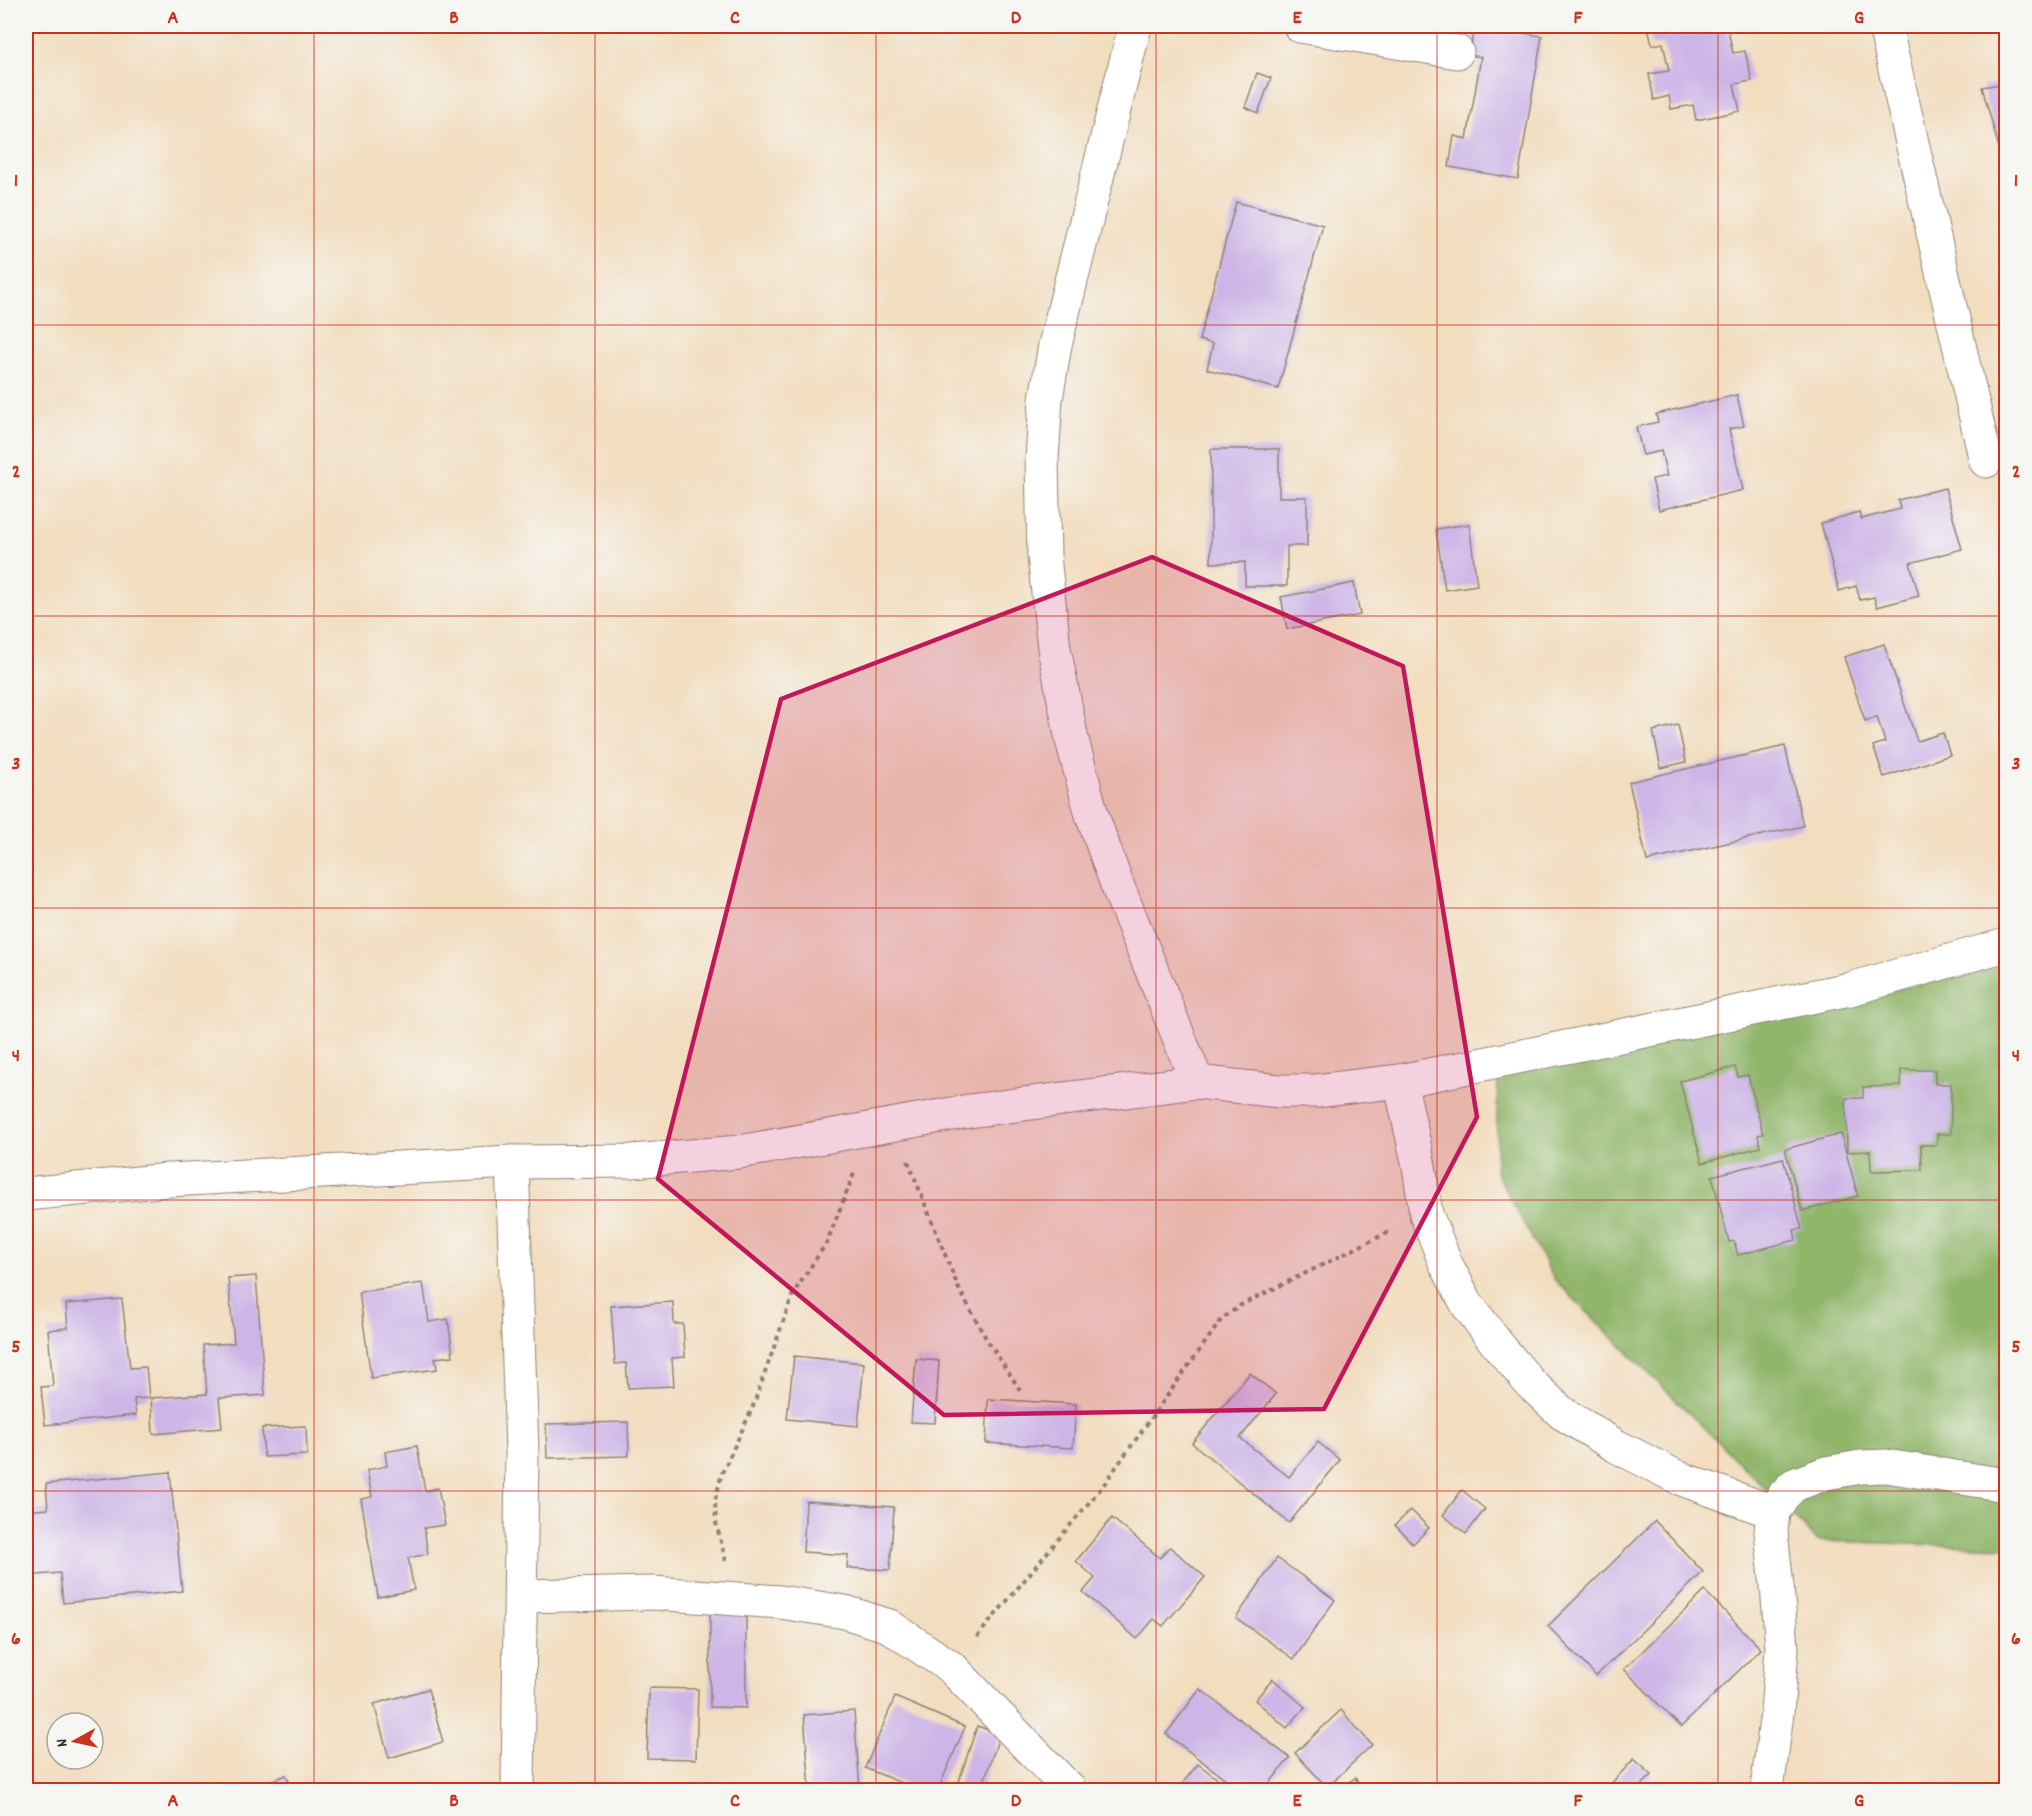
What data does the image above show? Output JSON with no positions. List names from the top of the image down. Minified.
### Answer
{"north":"left","grid":{"columns":["A","B","C","D","E","F","G"],"rows":["1","2","3","4","5","6"]}}
